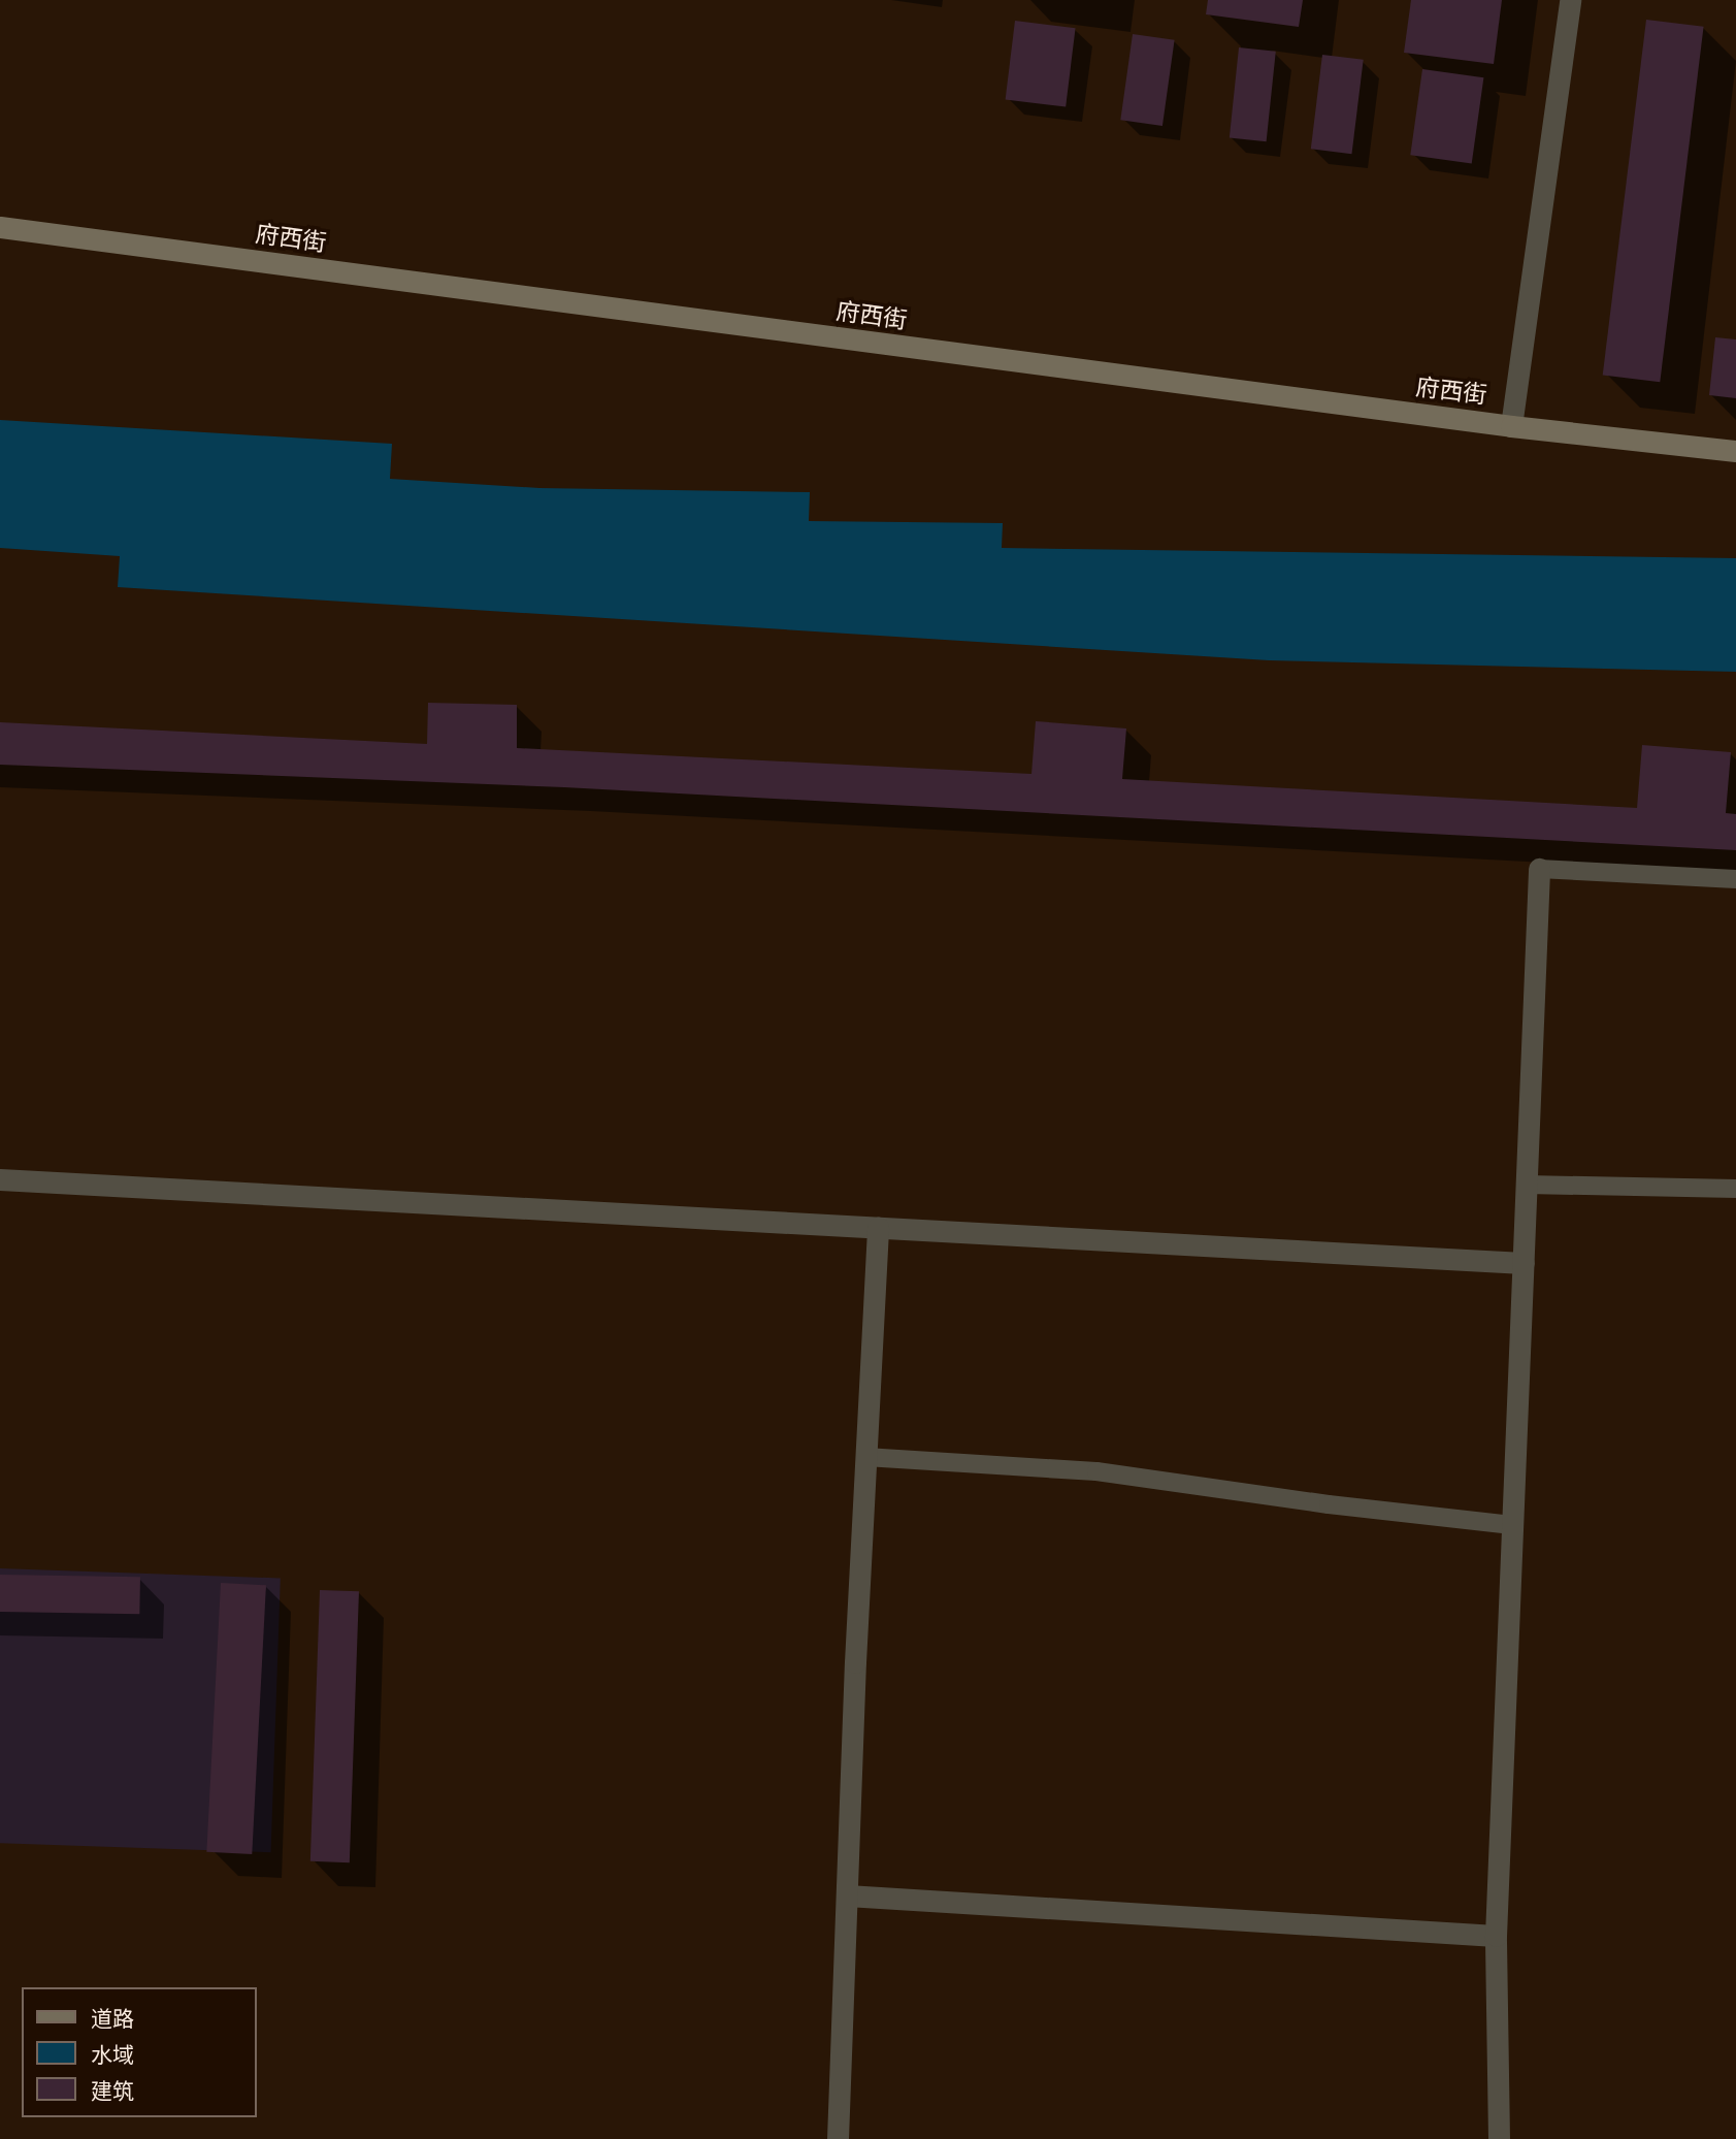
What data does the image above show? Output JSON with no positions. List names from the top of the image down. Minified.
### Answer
{"streets":{"street":["府西街"]},"legend":["道路","水域","建筑"]}
